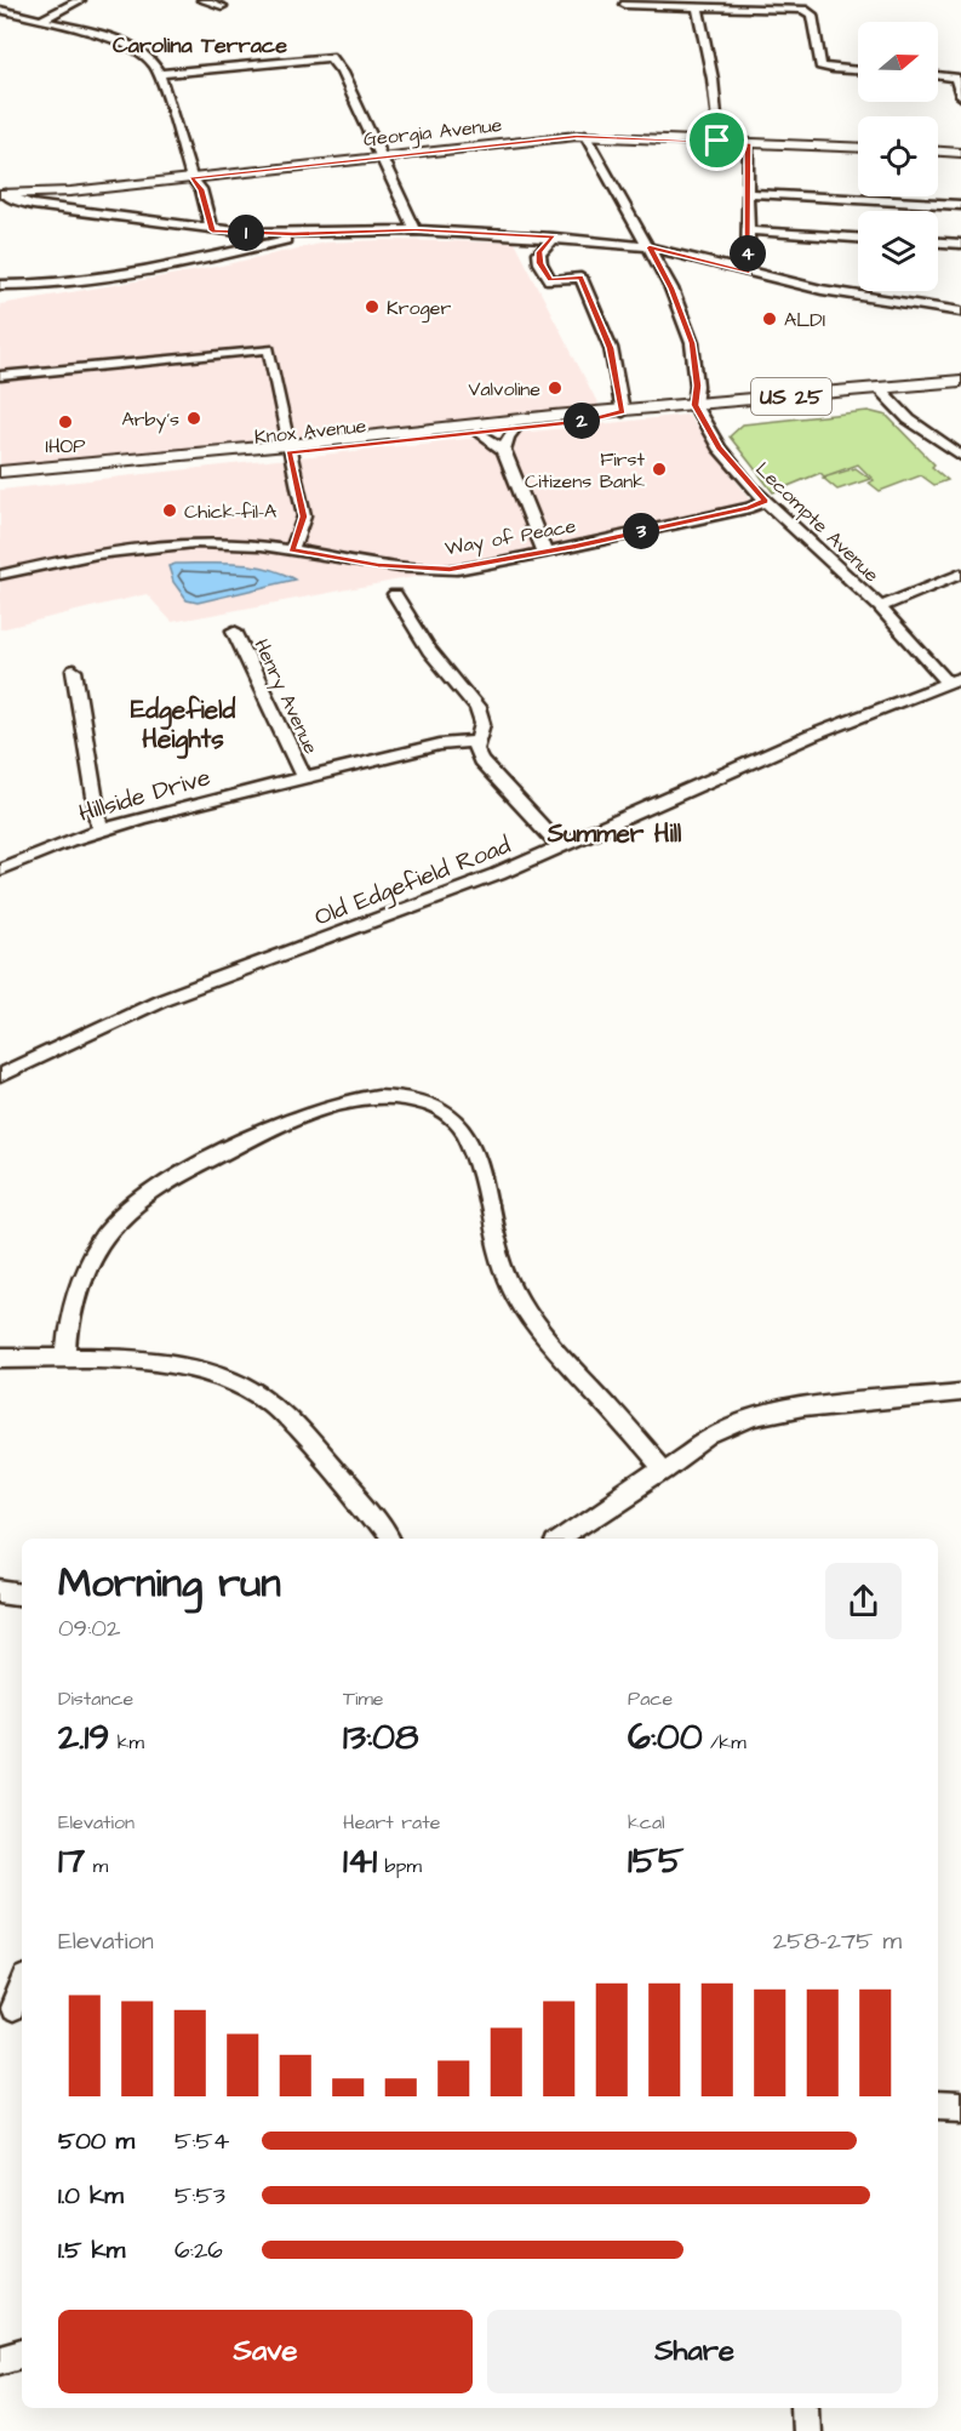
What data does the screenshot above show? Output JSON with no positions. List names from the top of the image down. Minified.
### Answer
{"streets":{"main road":["Georgia Avenue","US 25","Knox Avenue"],"street":["Lecompte Avenue","Way of Peace","Henry Avenue","Hillside Drive","Old Edgefield Road"]},"crossings":[["Knox Avenue","Lecompte Avenue"],["Lecompte Avenue","Way of Peace"],["Lecompte Avenue","Old Edgefield Road"],["Henry Avenue","Hillside Drive"]],"districts":["Carolina Terrace","Edgefield Heights","Summer Hill"],"places":["Kroger","ALDI","Valvoline","Arby's","IHOP","First Citizens Bank","Chick-fil-A"],"north":"right","page":{"pins":["1","4","2","3"],"heading":["Morning run","09:02"],"stats":[["Distance","2.19 km"],["Time","13:08"],["Pace","6:00 /km"],["Elevation","17 m"],["Heart rate","141 bpm"],["kcal","155"]],"chart":["Elevation","258–275 m"],"list":[{"name":"500 m","note":"5:54"},{"name":"1.0 km","note":"5:53"},{"name":"1.5 km","note":"6:26"}],"buttons":["Save","Share"]}}
